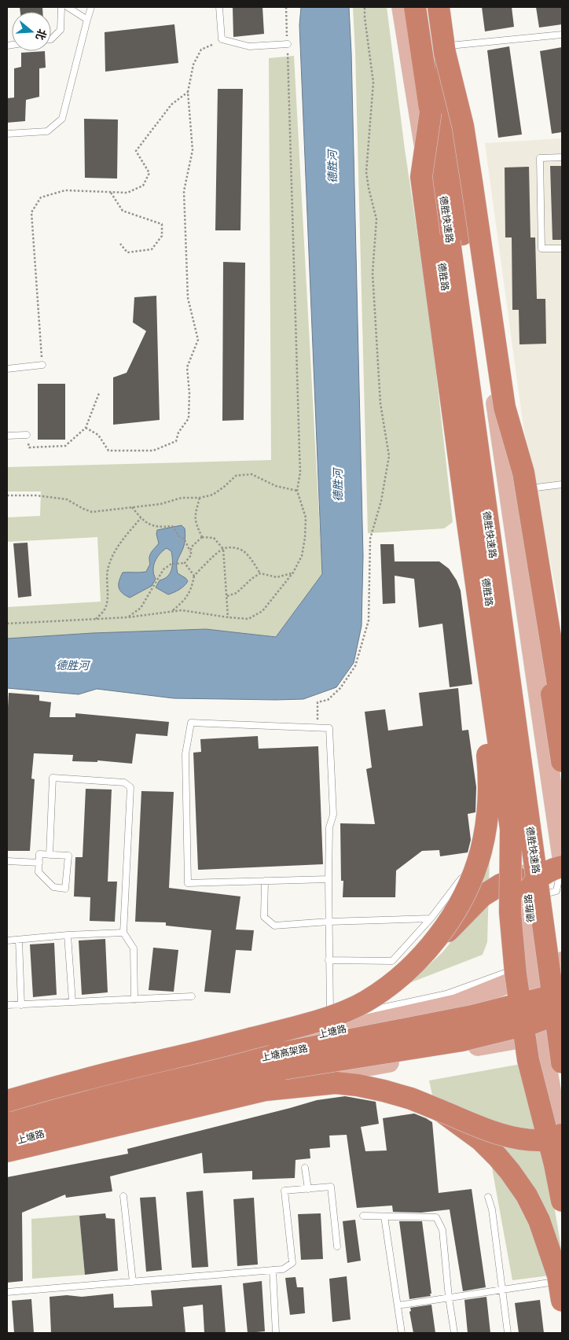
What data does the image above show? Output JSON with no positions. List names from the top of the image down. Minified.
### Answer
{"streets":{"highway":["德胜快速路","上塘高架路"],"main road":["德胜路","上塘路"]},"crossings":[["德胜路","上塘路"]],"water":["德胜河"],"north":"right"}
